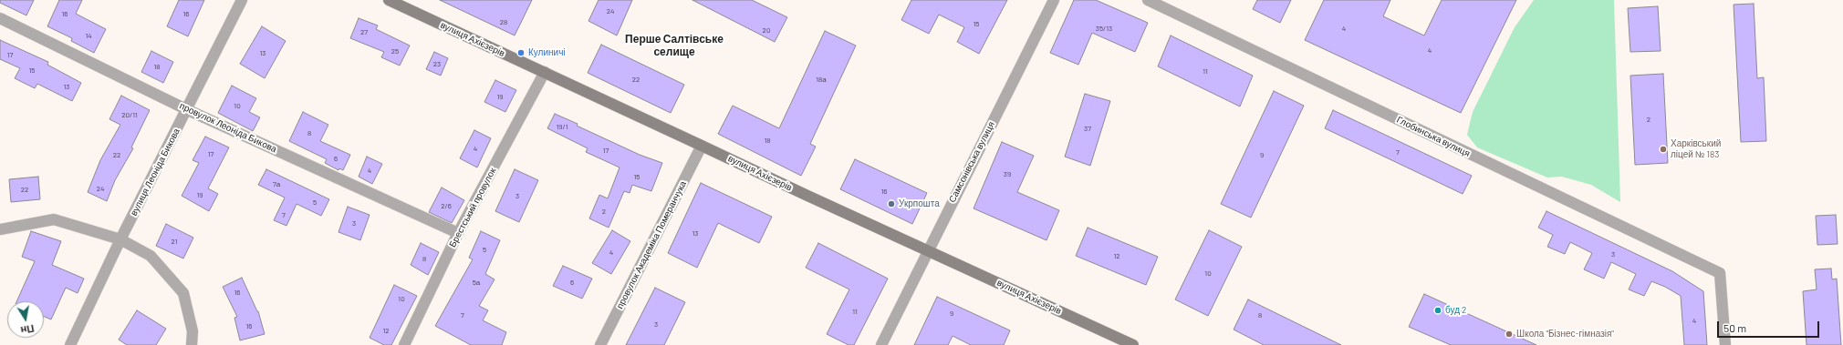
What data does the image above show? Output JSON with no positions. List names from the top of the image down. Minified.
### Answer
{"streets":{"main road":["вулиця Ахієзерів"],"street":["провулок Леоніда Бикова","Глобинська вулиця","Самсонівська вулиця","вулиця Леоніда Бикова","Брестський провулок","провулок Академіка Померанчука"]},"crossings":[["вулиця Ахієзерів","Самсонівська вулиця"],["вулиця Ахієзерів","Брестський провулок"],["вулиця Ахієзерів","провулок Академіка Померанчука"],["провулок Леоніда Бикова","вулиця Леоніда Бикова"],["провулок Леоніда Бикова","Брестський провулок"]],"districts":["Перше Салтівське селище"],"places":["Кулиничі","Харківський ліцей № 183","Укрпошта","буд 2","Школа \"Бізнес-гімназія\""],"house_numbers":["24","16","16","28","15","35/13","4","20","27","14","4","25","13","17","23","18","15","11","22","18а","13","19","10","20/11","2","19/1","37","8","18","4","17","7","17","22","9","6","4","39","15","7а","24","22","16","19","3","5","2/6","2","7","3","13","21","5","4","3","12","8","10","5а","6","16","10","11","9","7","8","4","3","16","12"],"scale_bar":"50 m","north":"bottom"}
